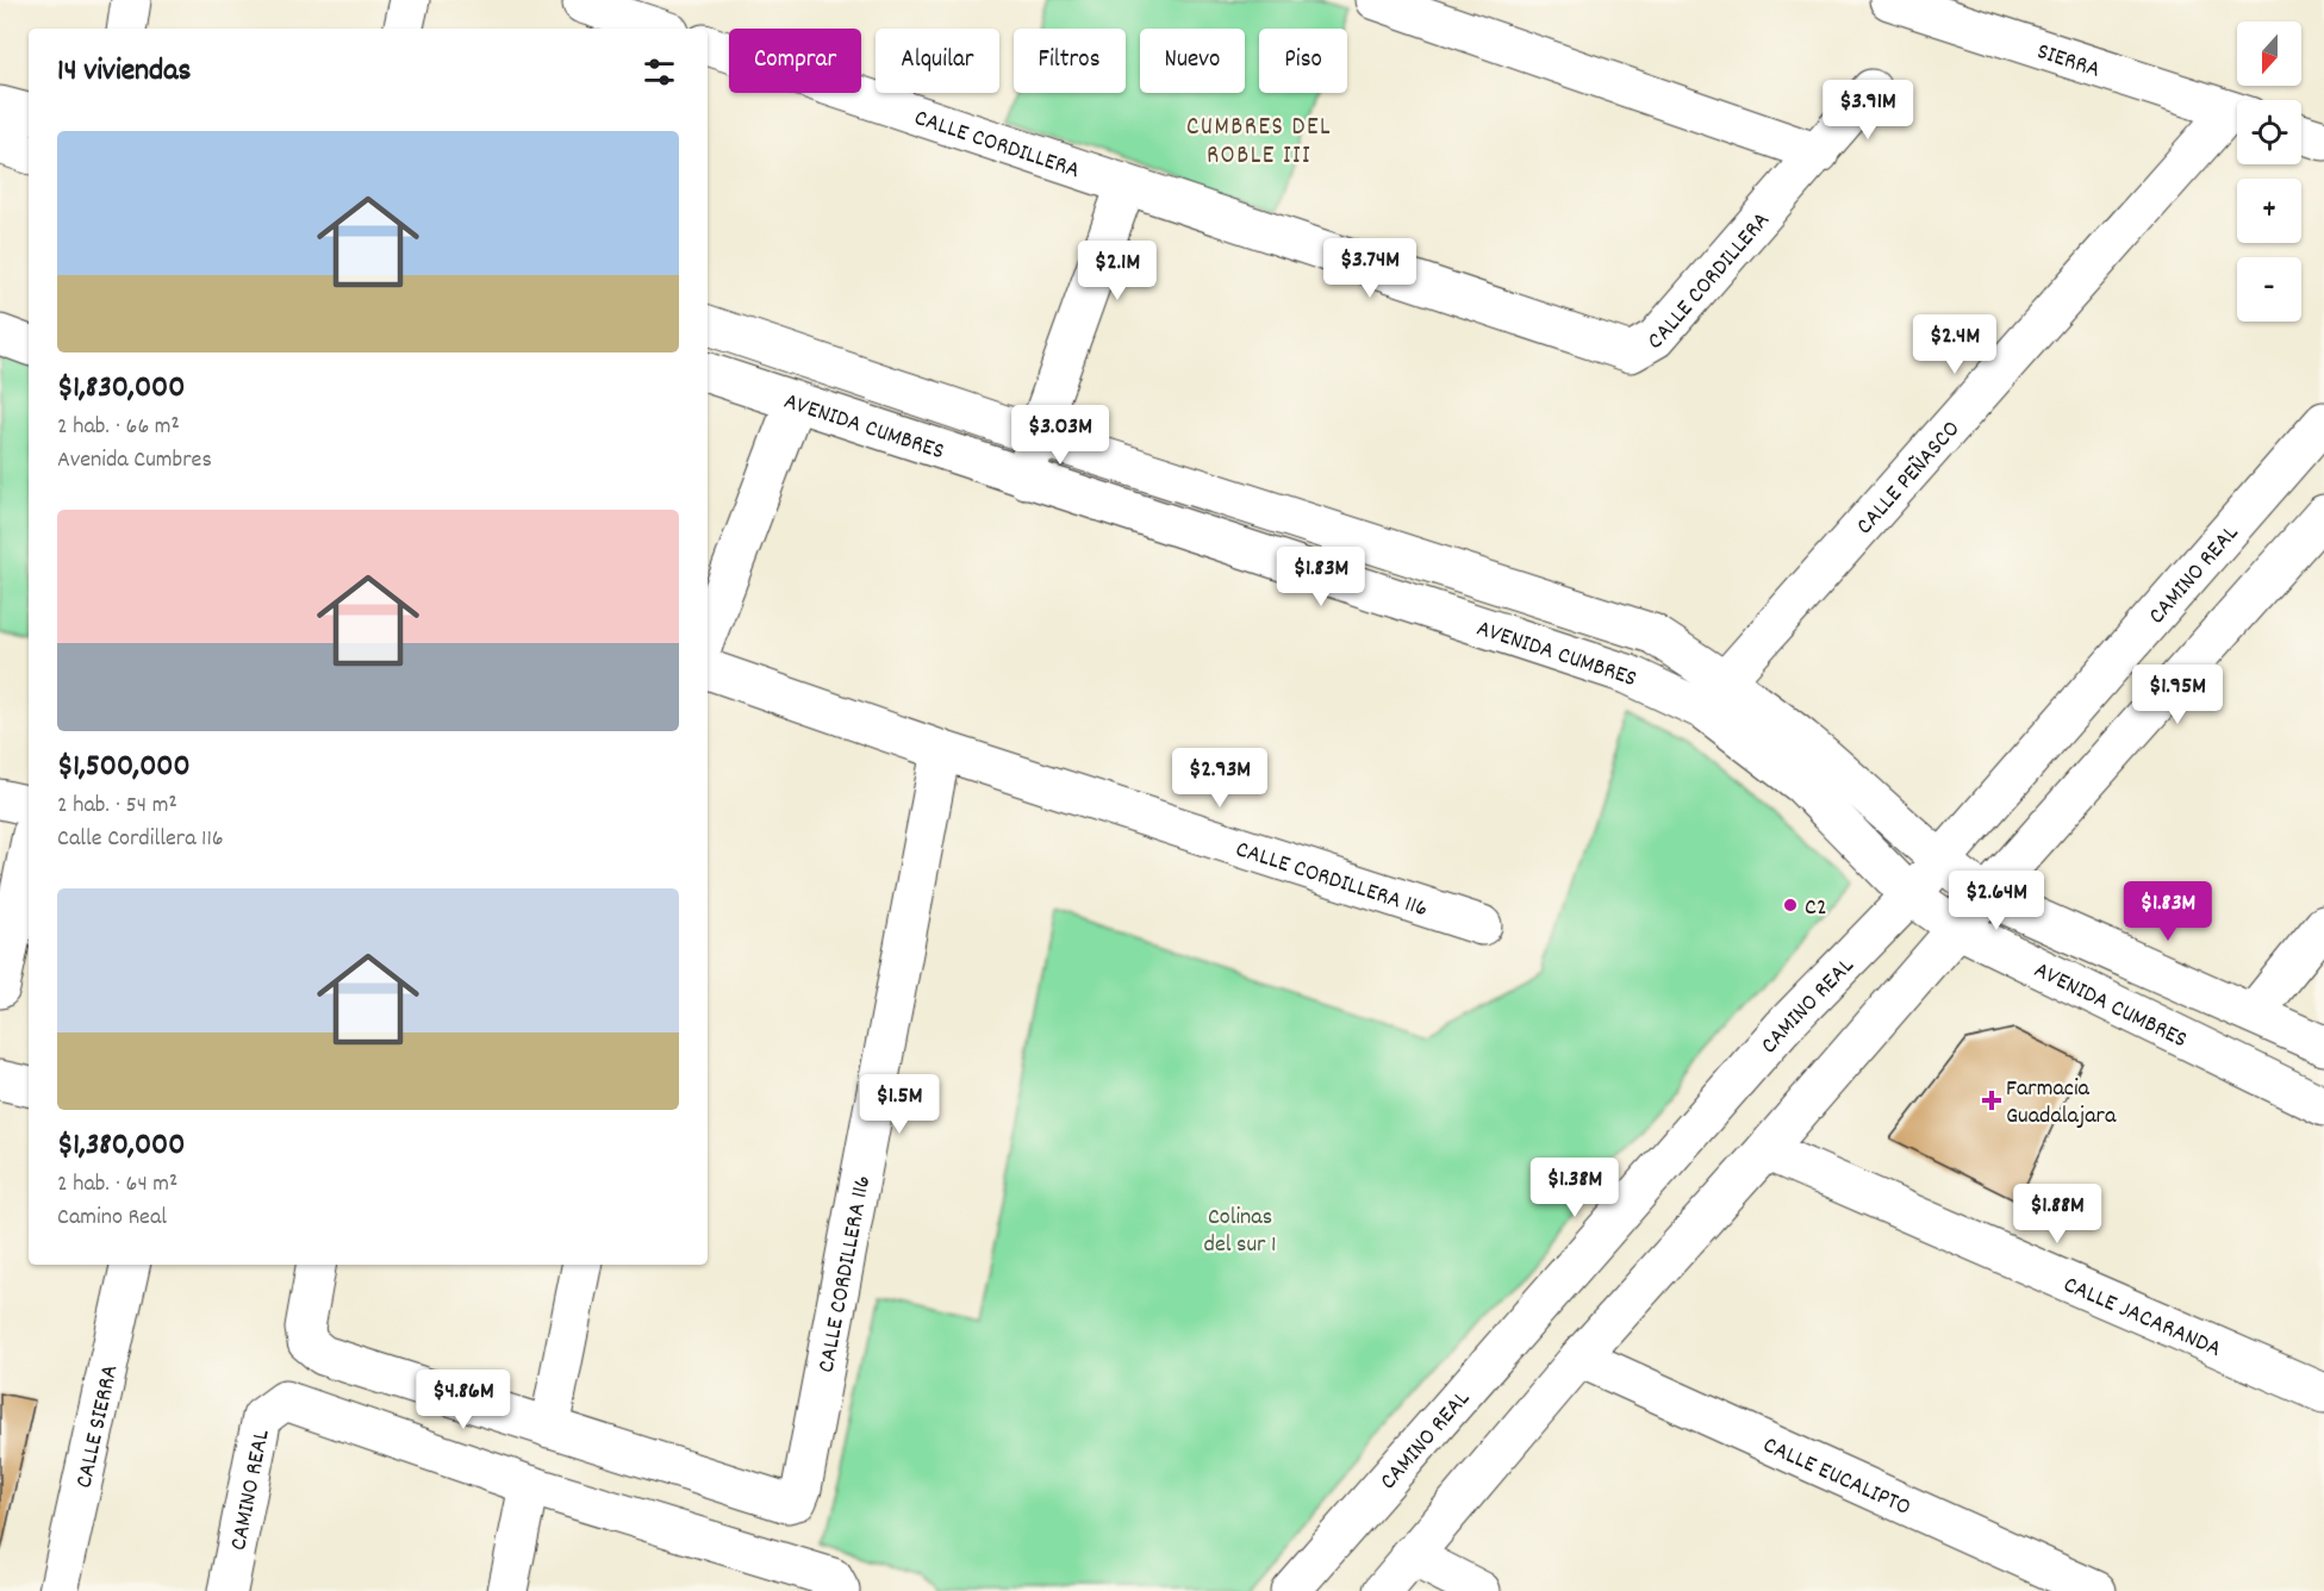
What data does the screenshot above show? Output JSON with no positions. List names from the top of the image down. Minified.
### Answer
{"streets":{"street":["SIERRA","CALLE CORDILLERA","AVENIDA CUMBRES","CALLE PEÑASCO","CAMINO REAL","CALLE CORDILLERA 116","CALLE JACARANDA","CALLE SIERRA","CALLE EUCALIPTO"]},"crossings":[["AVENIDA CUMBRES","CALLE PEÑASCO"],["AVENIDA CUMBRES","CAMINO REAL"]],"districts":["CUMBRES DEL ROBLE III"],"parks":["Colinas del sur 1"],"places":{"other":["C2"],"health":["Farmacia Guadalajara"]},"north":"bottom","page":{"map_buttons":["+","−"],"chip":["Comprar","Alquilar","Filtros","Nuevo","Piso"],"heading":"14 viviendas","price":["$3.91M","$3.74M","$2.1M","$2.4M","$3.03M","$1.83M","$1.95M","$2.93M","$2.64M","$1.83M","$1.5M","$1.38M","$1.88M","$4.86M"],"list":[{"name":"$1,830,000","note":"2 hab. · 66 m² · Avenida Cumbres"},{"name":"$1,500,000","note":"2 hab. · 54 m² · Calle Cordillera 116"},{"name":"$1,380,000","note":"2 hab. · 64 m² · Camino Real"}]}}
